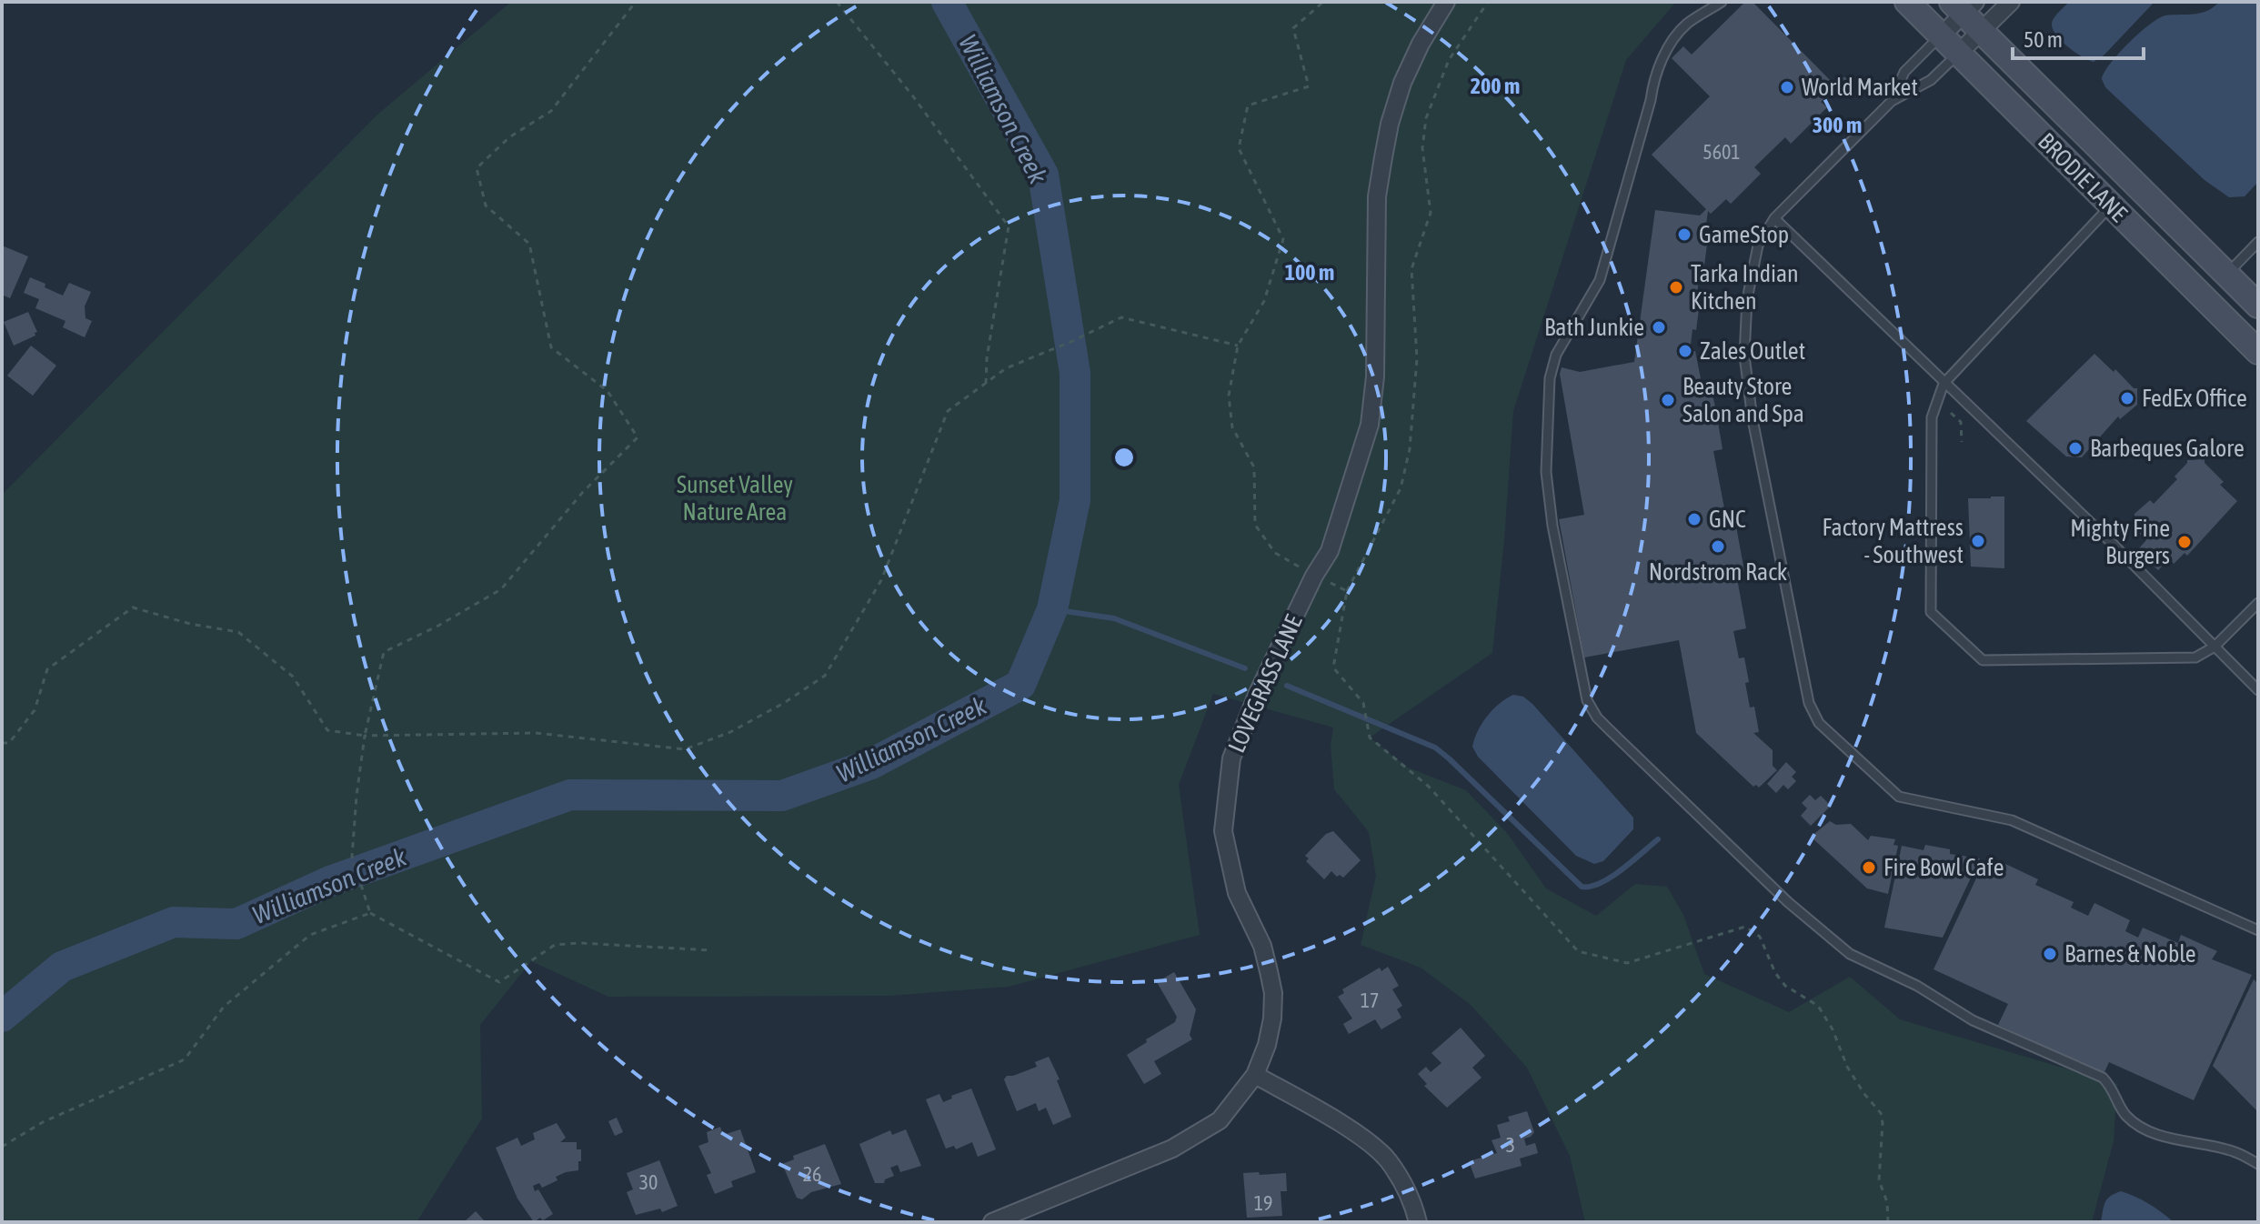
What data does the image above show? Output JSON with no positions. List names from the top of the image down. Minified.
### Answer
{"streets":{"main road":["BRODIE LANE"],"street":["LOVEGRASS LANE"]},"water":["Williamson Creek"],"parks":["Sunset Valley Nature Area"],"places":["World Market","GameStop","Tarka Indian Kitchen","Bath Junkie","Zales Outlet","FedEx Office","Beauty Store Salon and Spa","Barbeques Galore","GNC","Factory Mattress - Southwest","Mighty Fine Burgers","Nordstrom Rack","Fire Bowl Cafe","Barnes & Noble"],"house_numbers":["5601","17","3","26","30","19"],"scale_bar":"50 m","rings":["200 m","300 m","100 m"]}
